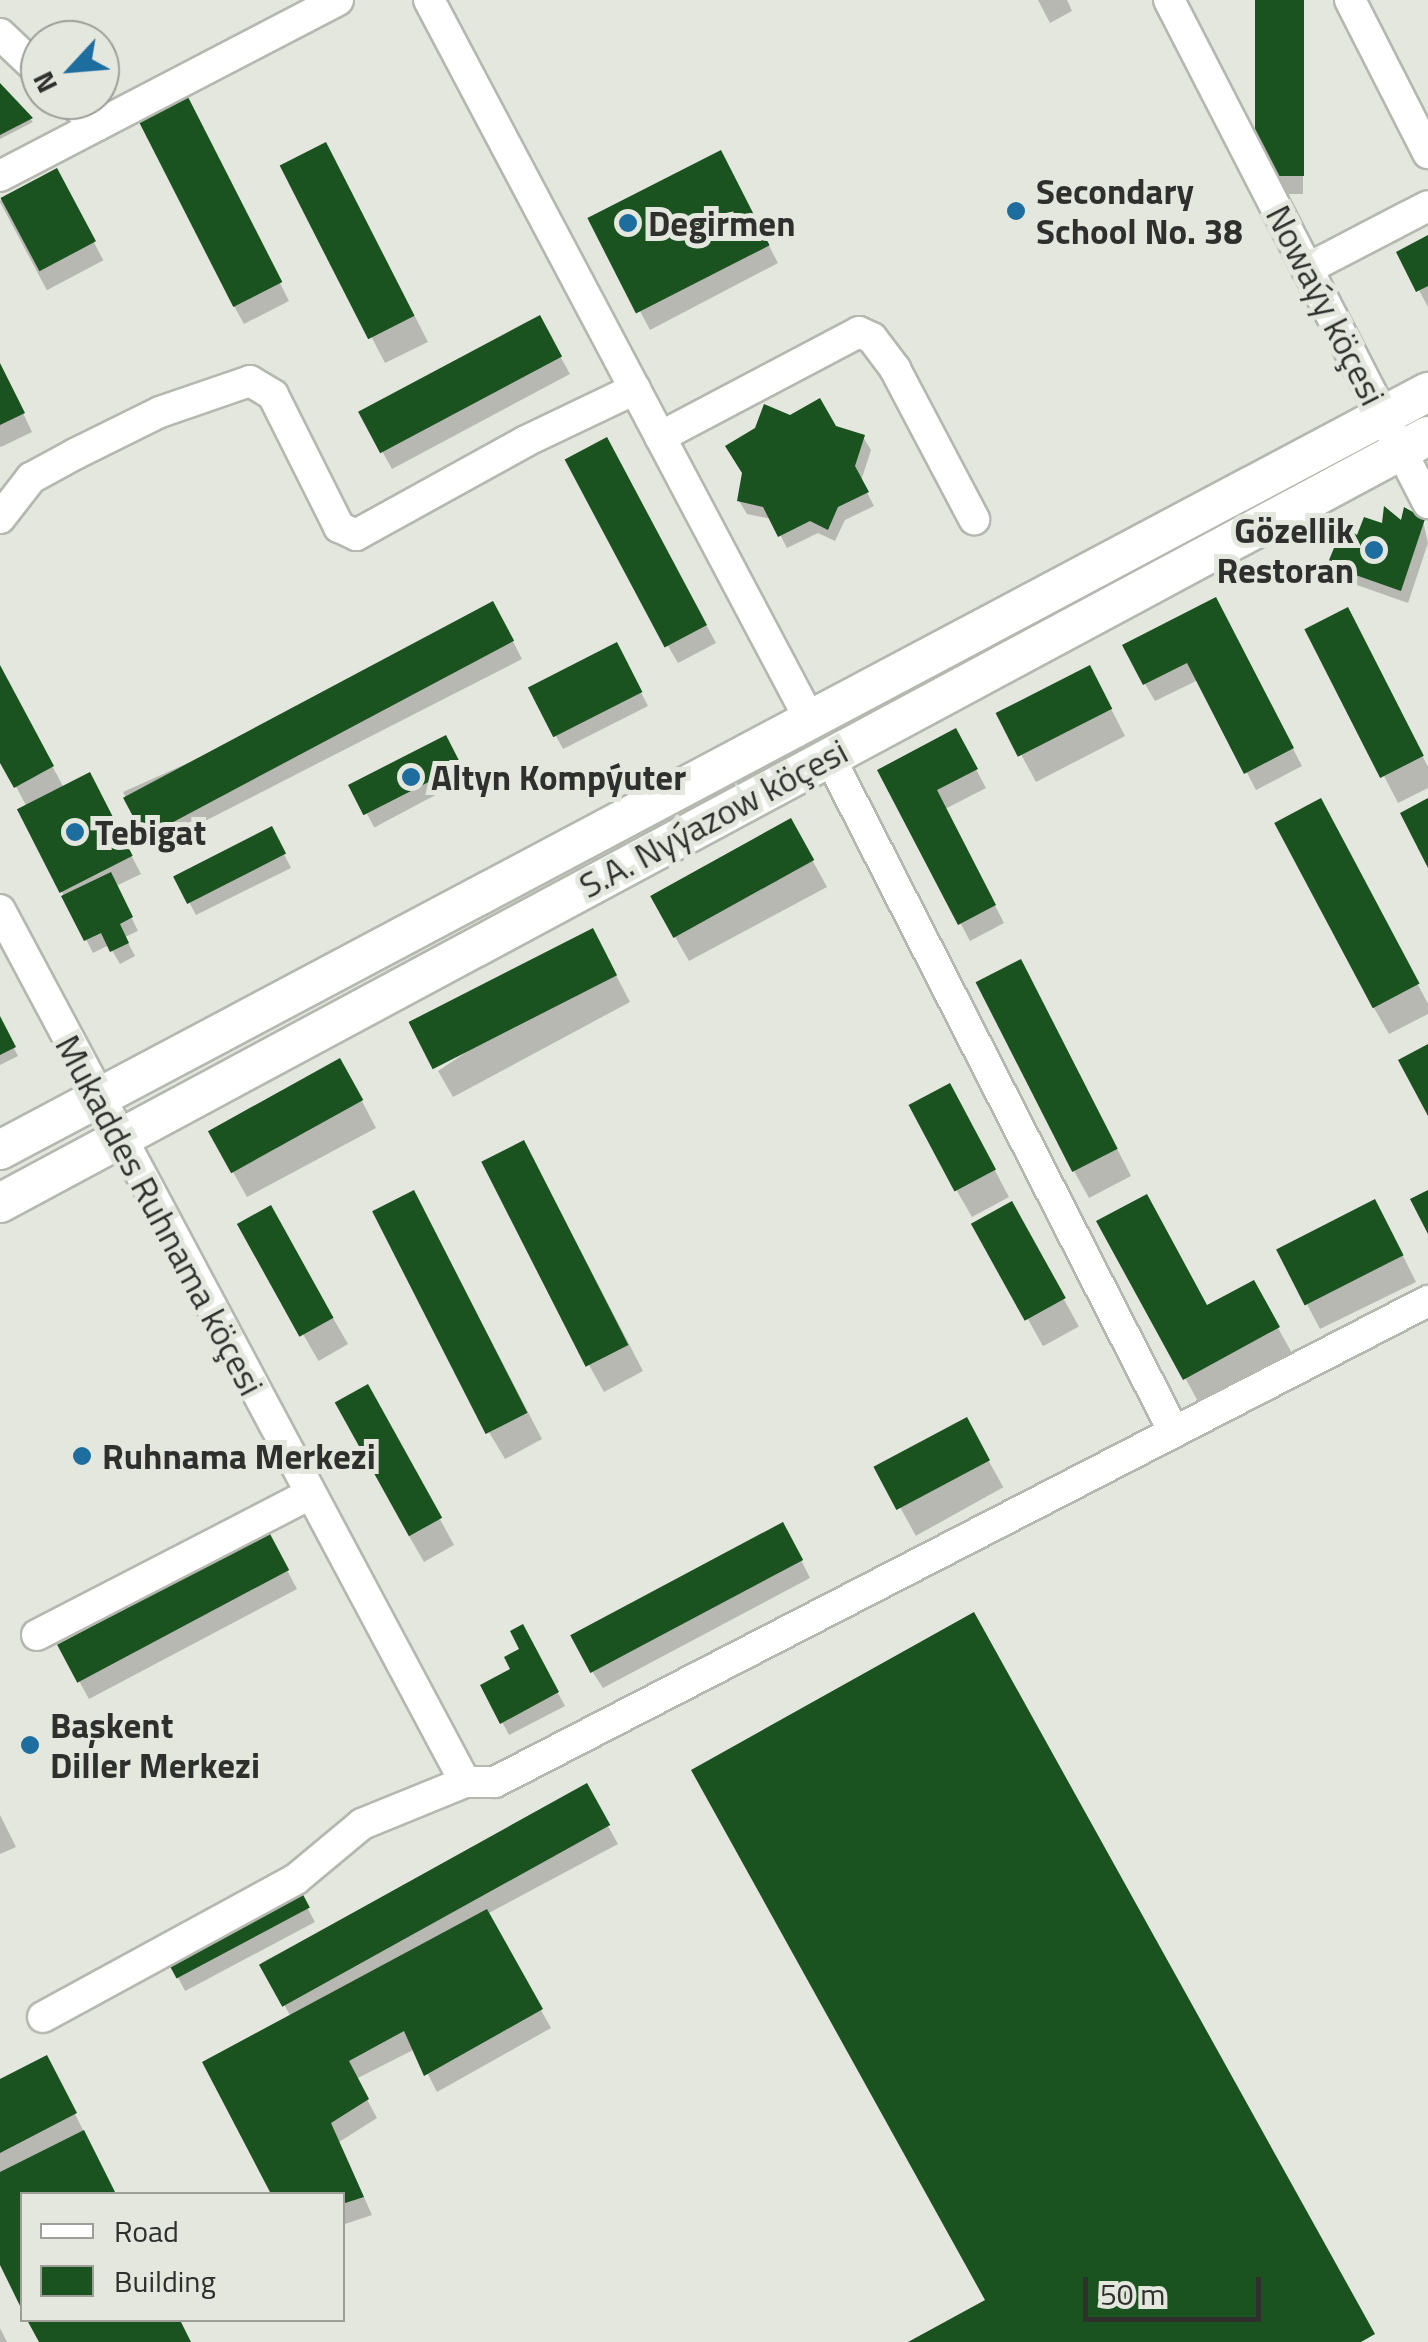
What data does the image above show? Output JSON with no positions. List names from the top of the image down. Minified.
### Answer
{"streets":{"main road":["S.A. Nyýazow köçesi"],"street":["Nowaýy köçesi","Mukaddes Ruhnama köçesi"]},"crossings":[["Nowaýy köçesi","S.A. Nyýazow köçesi"],["S.A. Nyýazow köçesi","Mukaddes Ruhnama köçesi"]],"places":["Secondary School No. 38","Degirmen","Gözellik Restoran","Altyn Kompýuter","Tebigat","Ruhnama Merkezi","Başkent Diller Merkezi"],"legend":["Road","Building"],"scale_bar":"50 m","north":"bottom left"}
